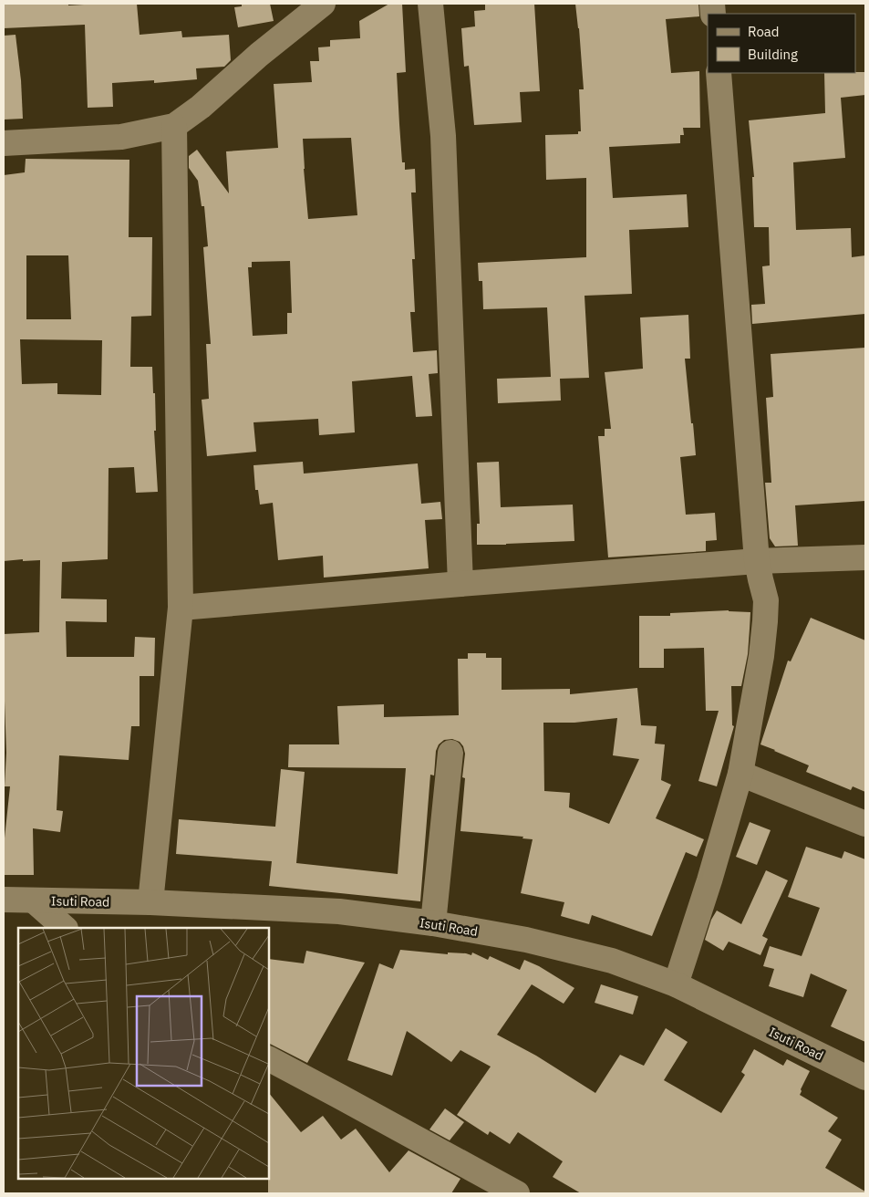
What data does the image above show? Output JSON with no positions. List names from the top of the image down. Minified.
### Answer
{"streets":{"street":["Isuti Road"]},"legend":["Road","Building"]}
